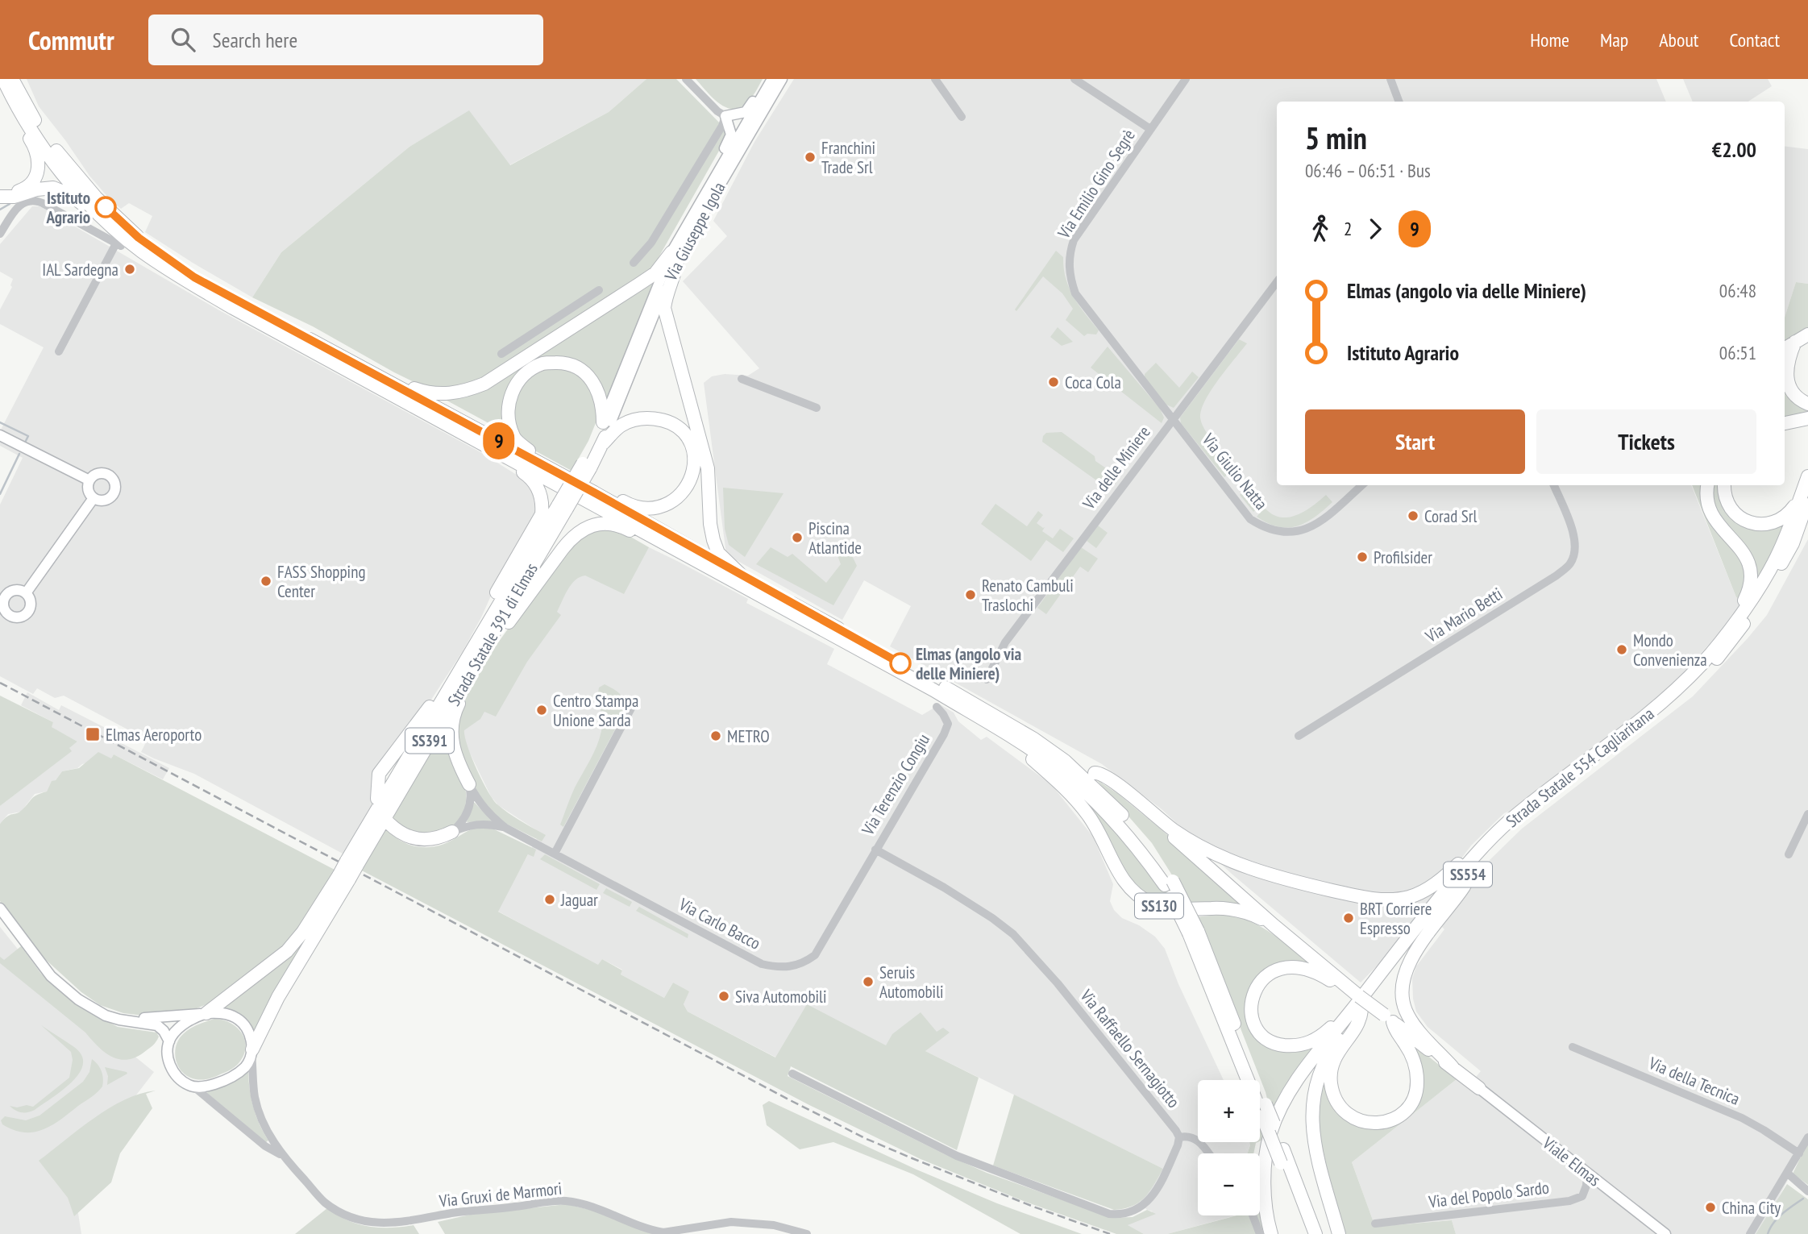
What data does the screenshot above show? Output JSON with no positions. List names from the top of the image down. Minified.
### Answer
{"streets":{"highway":["Strada Statale 391 di Elmas","SS391","Strada Statale 554 Cagliaritana","SS554","SS130"],"main road":["Via Giuseppe Igola","Viale Elmas"],"street":["Via Emilio Gino Segrè","Via delle Miniere","Via Giulio Natta","Via Mario Betti","Via Terenzio Congiu","Via Carlo Bacco","Via Raffaello Sernagiotto","Via della Tecnica","Via Gruxi de Marmori","Via del Popolo Sardo"]},"crossings":[["Via Emilio Gino Segrè","Via delle Miniere"],["Via Emilio Gino Segrè","Via Giulio Natta"],["Via Giuseppe Igola","Strada Statale 391 di Elmas"],["Via delle Miniere","Via Giulio Natta"],["Strada Statale 391 di Elmas","Via Gruxi de Marmori"],["Via Terenzio Congiu","Via Carlo Bacco"],["Via Terenzio Congiu","Via Raffaello Sernagiotto"],["Via Carlo Bacco","Via Raffaello Sernagiotto"],["Viale Elmas","Via del Popolo Sardo"]],"places":{"other":["Franchini Trade Srl","Istituto Agrario","IAL Sardegna","Coca Cola","Corad Srl","Piscina Atlantide","Profilsider","FASS Shopping Center","Renato Cambuli Traslochi","Mondo Convenienza","Elmas (angolo via delle Miniere)","Centro Stampa Unione Sarda","METRO","Jaguar","BRT Corriere Espresso","Seruis Automobili","Siva Automobili","China City"],"transit":["Elmas Aeroporto"]},"lines":["bus line 9"],"page":{"header":"Commutr","search":"Search here","nav":["Home","Map","About","Contact"],"on_map":"9","heading":["5 min","06:46 – 06:51 · Bus","€2.00"],"legs":["2","9"],"list":[{"name":"Elmas (angolo via delle Miniere)","value":"06:48"},{"name":"Istituto Agrario","value":"06:51"}],"buttons":["Start","Tickets"],"map_buttons":["+","−"]}}
